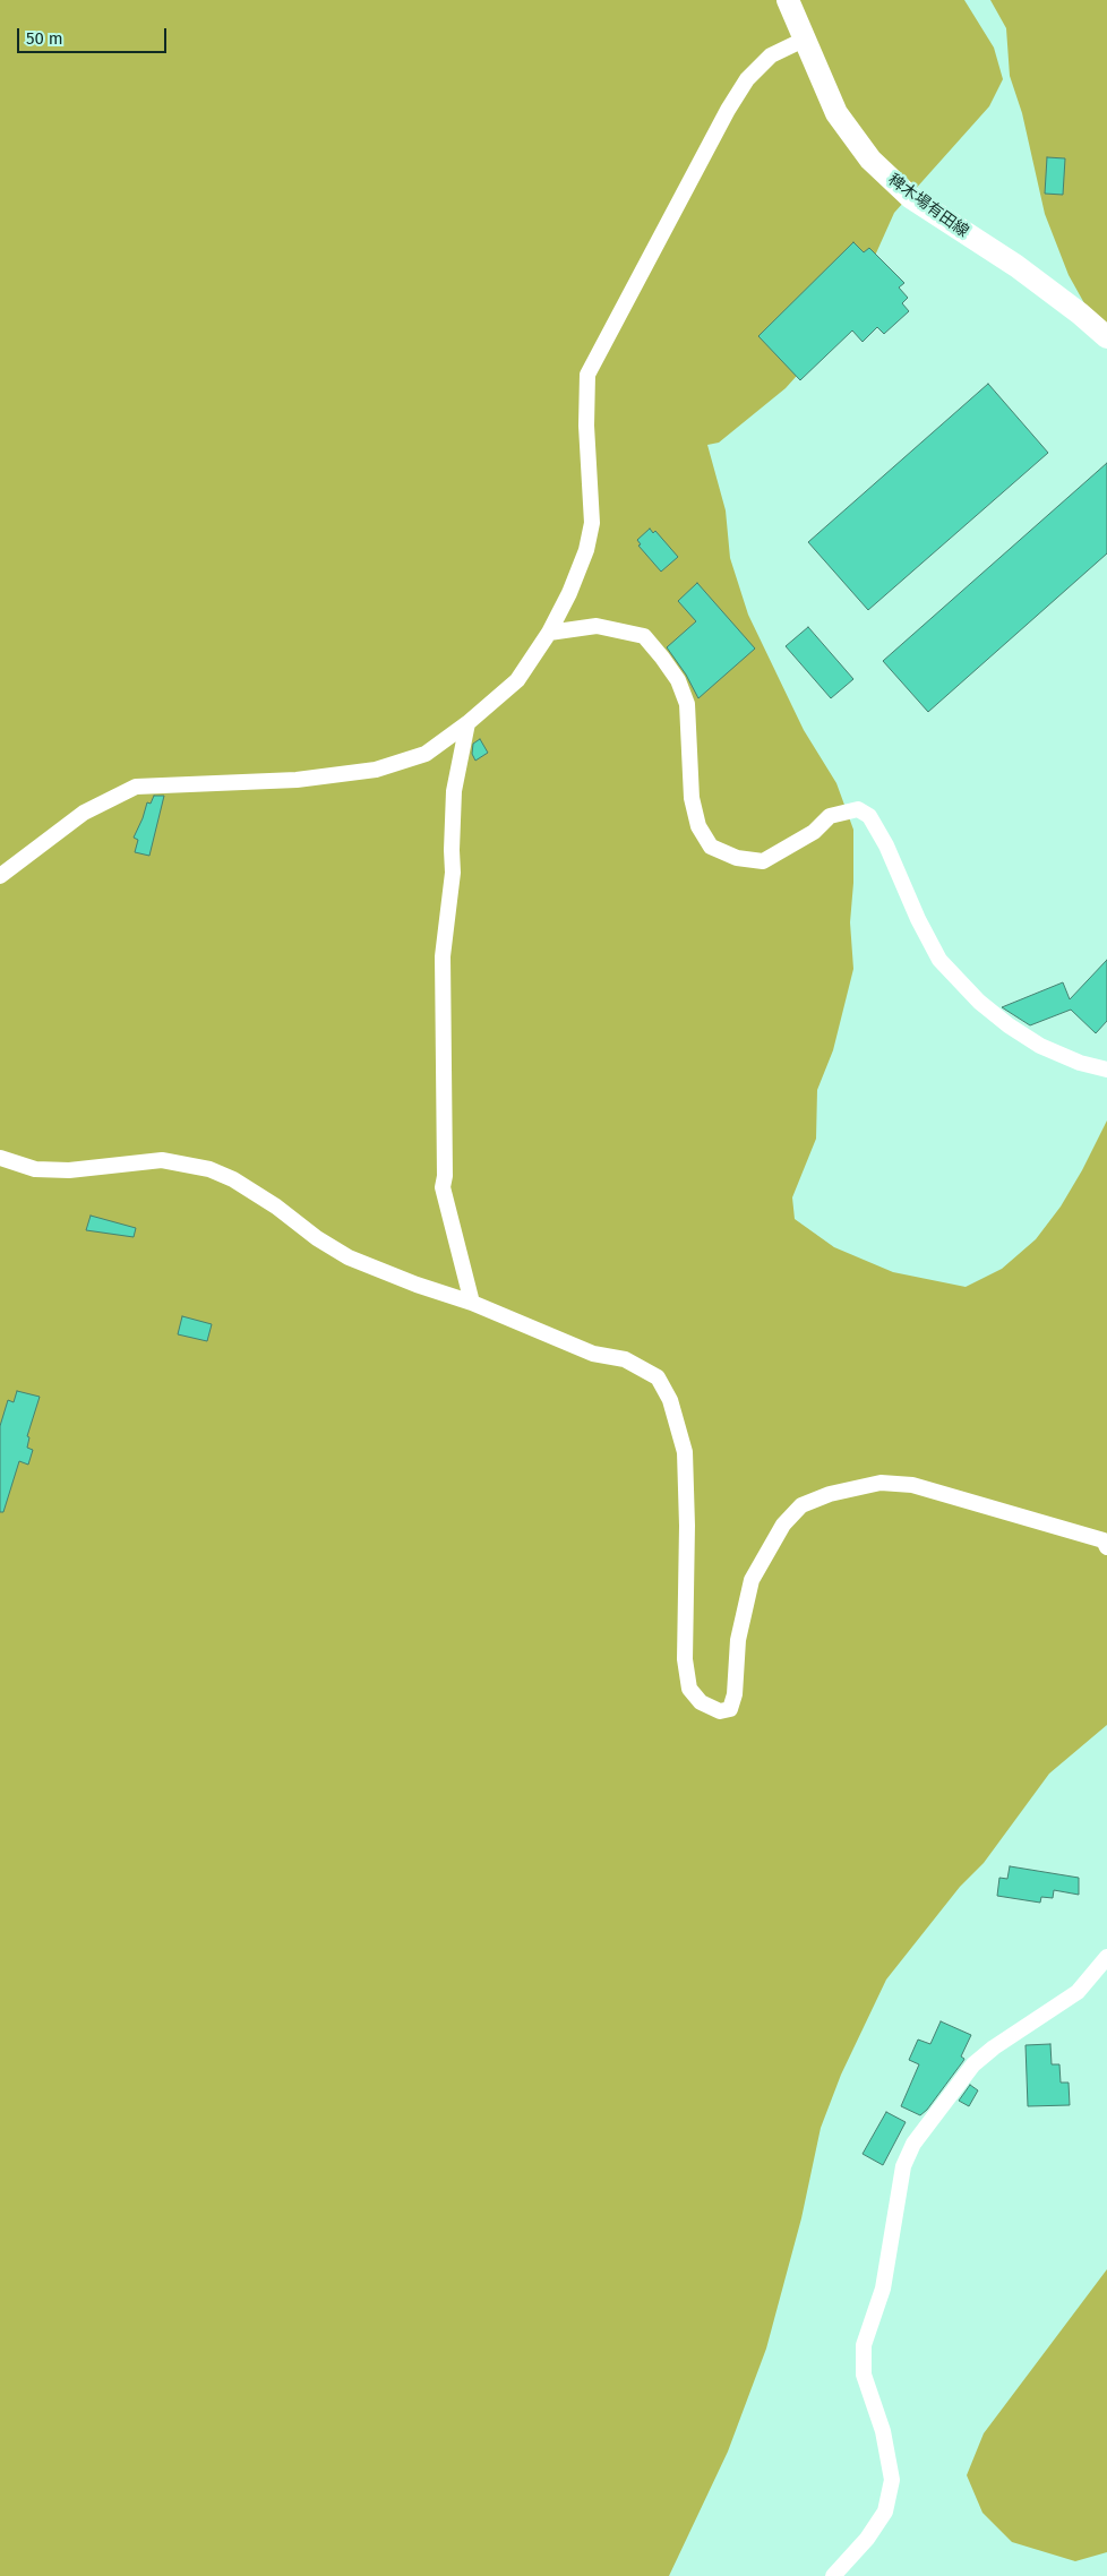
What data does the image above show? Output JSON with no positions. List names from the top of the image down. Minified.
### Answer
{"streets":{"main road":["稗木場有田線"]},"scale_bar":"50 m"}
